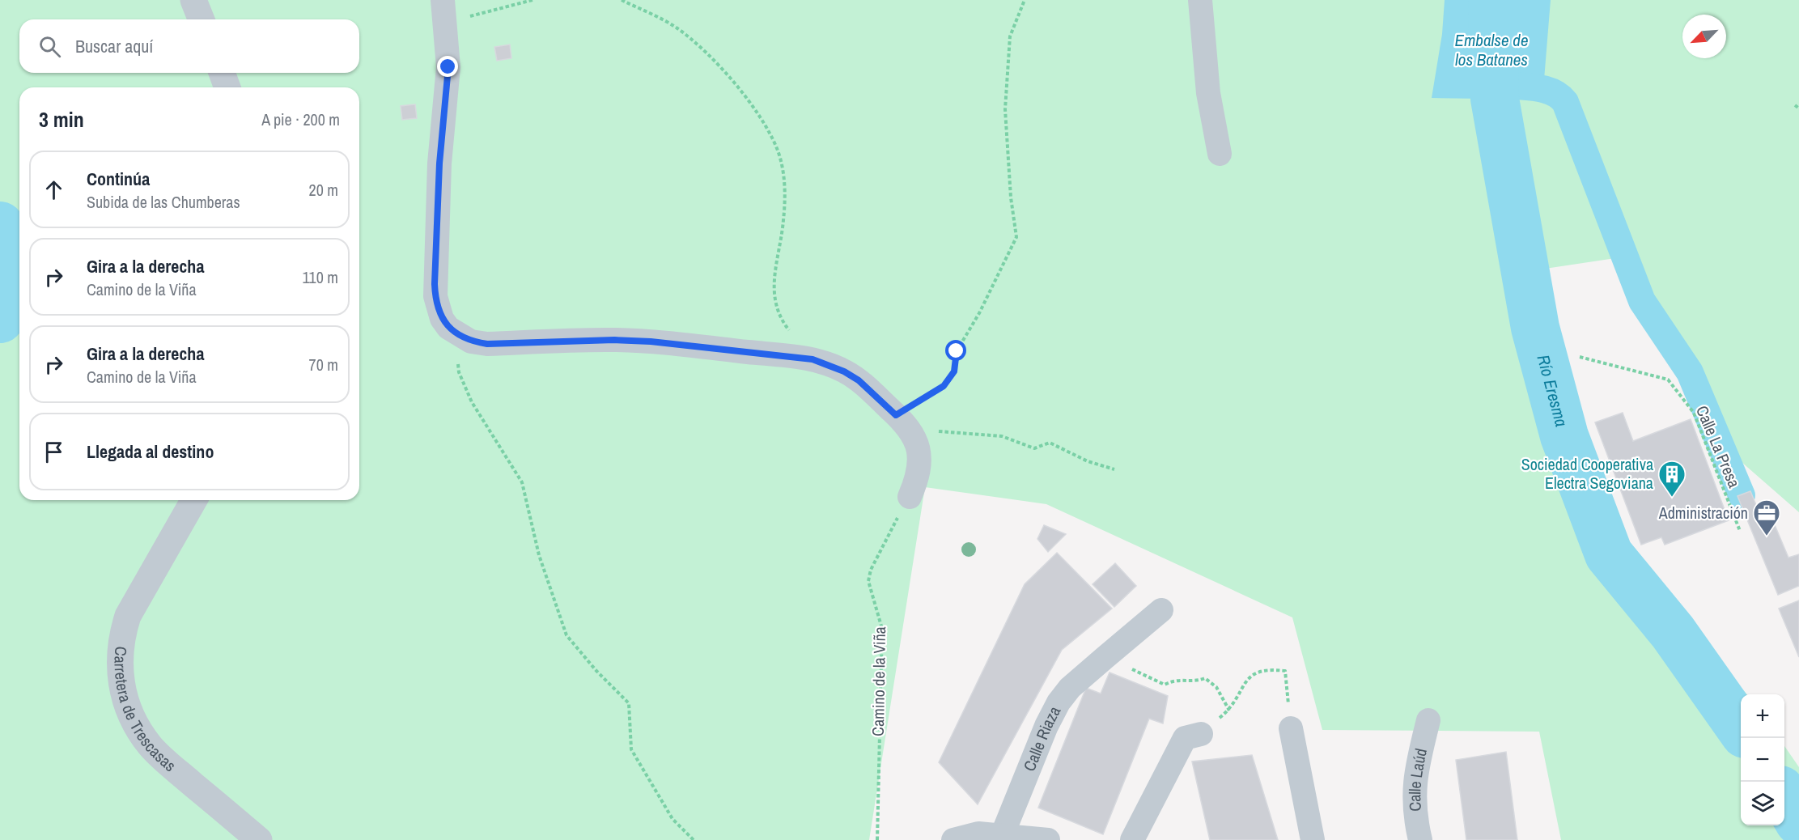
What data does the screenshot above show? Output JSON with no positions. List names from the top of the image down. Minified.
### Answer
{"streets":{"street":["Carretera de Trescasas","Calle Riaza","Calle Laúd"],"path":["Calle La Presa","Camino de la Viña"]},"water":["Embalse de los Batanes","Río Eresma"],"places":{"building":["Sociedad Cooperativa Electra Segoviana"],"office":["Administración"]},"north":"bottom left","page":{"search":"Buscar aquí","heading":["3 min","A pie · 200 m"],"list":[["Continúa","Subida de las Chumberas","20 m"],["Gira a la derecha","Camino de la Viña","110 m"],["Gira a la derecha","Camino de la Viña","70 m"],"Llegada al destino"],"map_buttons":["+","−"]}}
